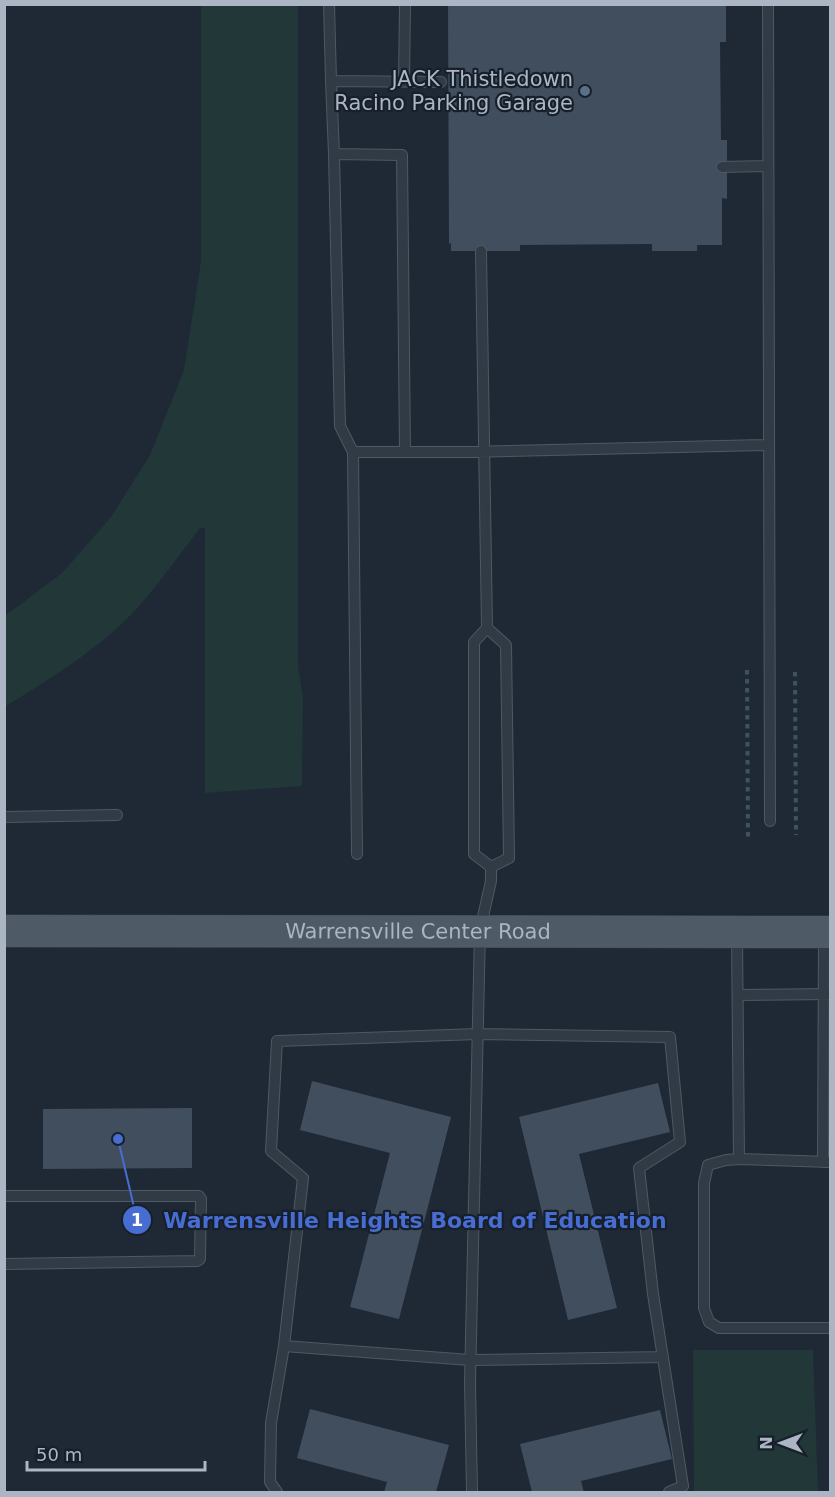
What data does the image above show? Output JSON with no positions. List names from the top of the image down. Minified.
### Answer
{"streets":{"main road":["Warrensville Center Road"]},"places":["JACK Thistledown Racino Parking Garage","Warrensville Heights Board of Education"],"scale_bar":"50 m","north":"left"}
